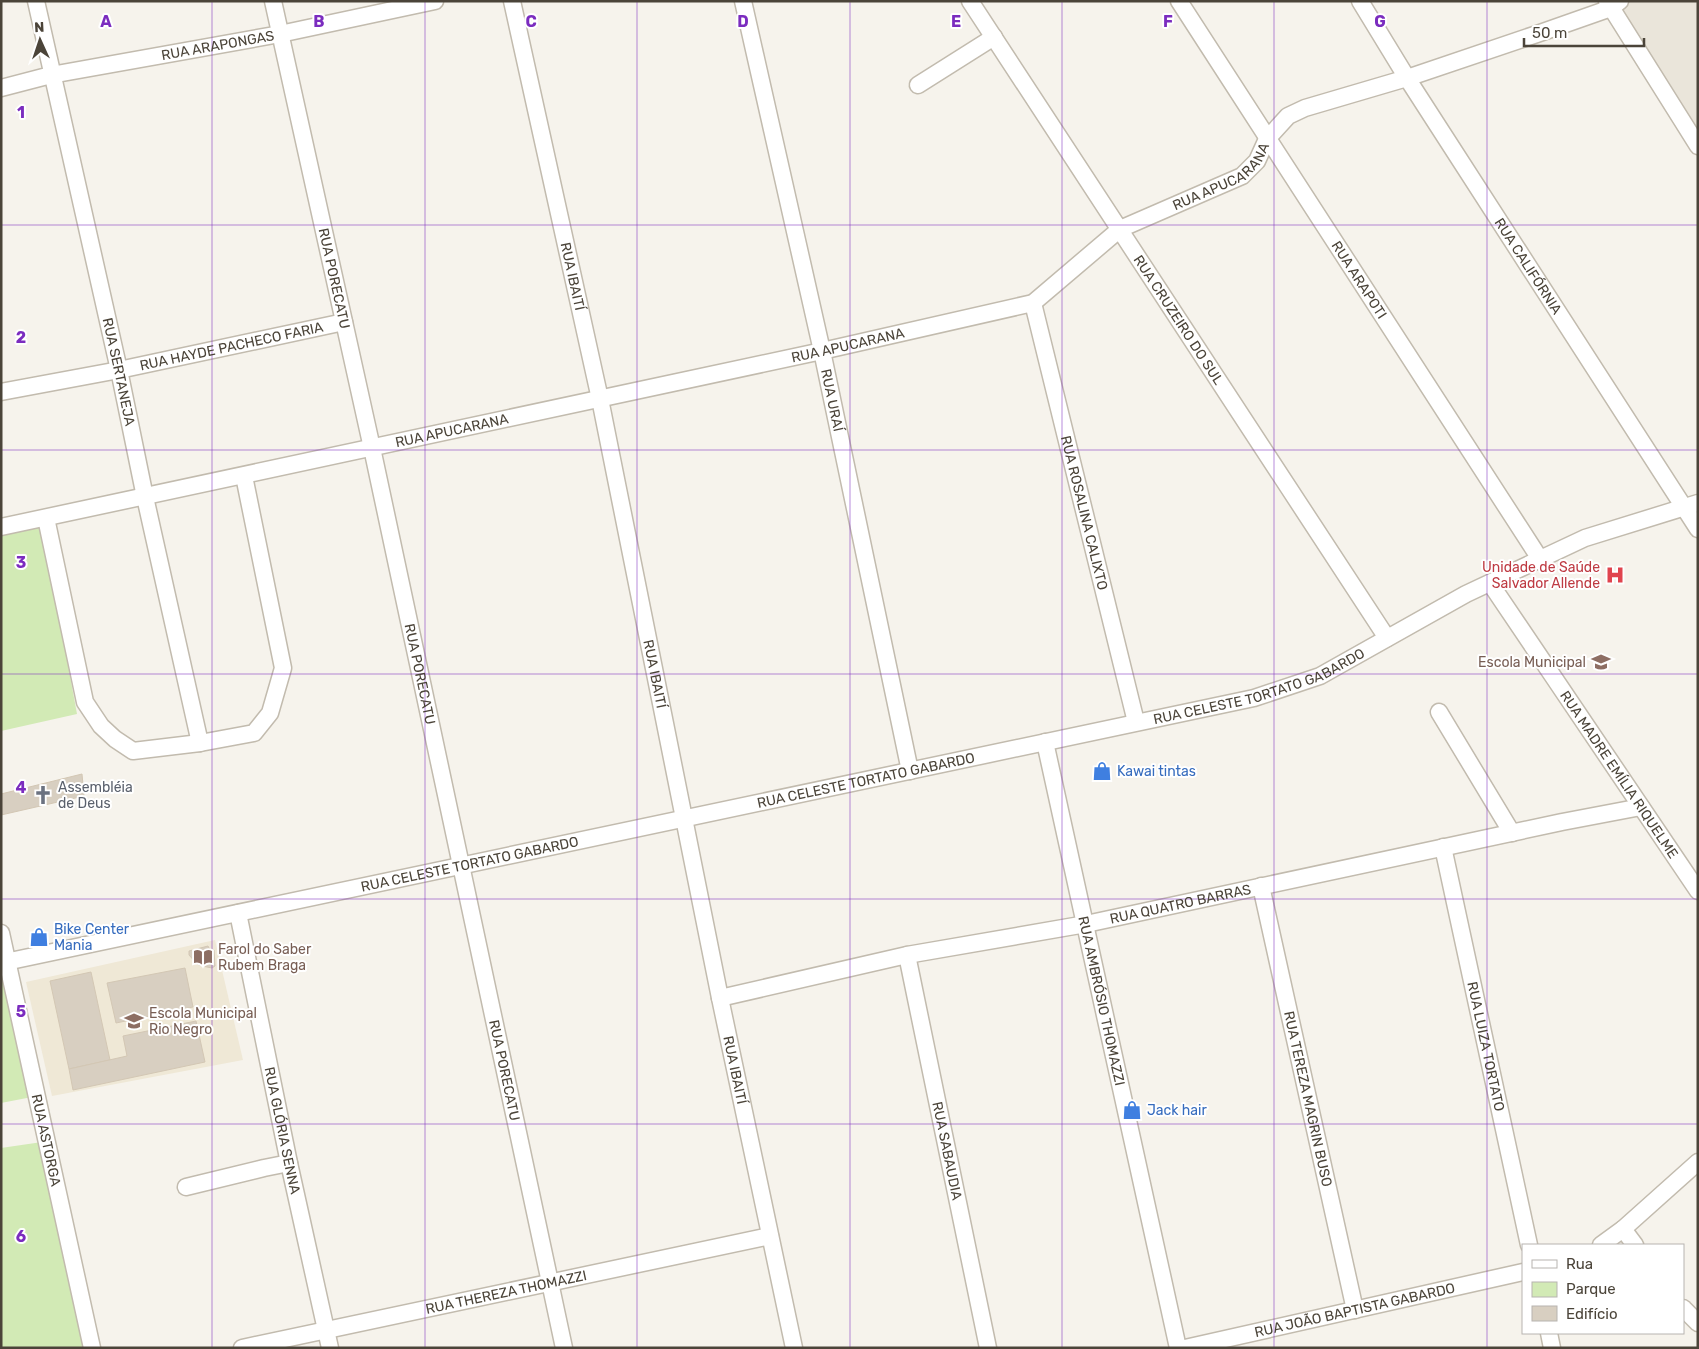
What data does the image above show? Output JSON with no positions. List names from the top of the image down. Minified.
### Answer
{"streets":{"street":["RUA ARAPONGAS","RUA APUCARANA","RUA CALIFÓRNIA","RUA IBAITÍ","RUA PORECATU","RUA ARAPOTI","RUA CRUZEIRO DO SUL","RUA HAYDE PACHECO FARIA","RUA SERTANEJA","RUA URAÍ","RUA ROSALINA CALIXTO","RUA CELESTE TORTATO GABARDO","RUA MADRE EMÍLIA RIQUELME","RUA QUATRO BARRAS","RUA AMBRÓSIO THOMAZZI","RUA LUIZA TORTATO","RUA TEREZA MAGRIN BUSO","RUA GLÓRIA SENNA","RUA ASTORGA","RUA SABAUDIA","RUA THEREZA THOMAZZI","RUA JOÃO BAPTISTA GABARDO"]},"crossings":[["RUA ARAPONGAS","RUA PORECATU"],["RUA ARAPONGAS","RUA SERTANEJA"],["RUA APUCARANA","RUA CALIFÓRNIA"],["RUA APUCARANA","RUA IBAITÍ"],["RUA APUCARANA","RUA PORECATU"],["RUA APUCARANA","RUA ARAPOTI"],["RUA APUCARANA","RUA CRUZEIRO DO SUL"],["RUA APUCARANA","RUA SERTANEJA"],["RUA APUCARANA","RUA URAÍ"],["RUA APUCARANA","RUA ROSALINA CALIXTO"],["RUA CALIFÓRNIA","RUA CELESTE TORTATO GABARDO"],["RUA IBAITÍ","RUA CELESTE TORTATO GABARDO"],["RUA IBAITÍ","RUA QUATRO BARRAS"],["RUA IBAITÍ","RUA THEREZA THOMAZZI"],["RUA PORECATU","RUA HAYDE PACHECO FARIA"],["RUA PORECATU","RUA CELESTE TORTATO GABARDO"],["RUA PORECATU","RUA THEREZA THOMAZZI"],["RUA ARAPOTI","RUA CELESTE TORTATO GABARDO"],["RUA CRUZEIRO DO SUL","RUA CELESTE TORTATO GABARDO"],["RUA HAYDE PACHECO FARIA","RUA SERTANEJA"],["RUA URAÍ","RUA CELESTE TORTATO GABARDO"],["RUA ROSALINA CALIXTO","RUA CELESTE TORTATO GABARDO"],["RUA CELESTE TORTATO GABARDO","RUA MADRE EMÍLIA RIQUELME"],["RUA CELESTE TORTATO GABARDO","RUA AMBRÓSIO THOMAZZI"],["RUA CELESTE TORTATO GABARDO","RUA GLÓRIA SENNA"],["RUA CELESTE TORTATO GABARDO","RUA ASTORGA"],["RUA MADRE EMÍLIA RIQUELME","RUA QUATRO BARRAS"],["RUA QUATRO BARRAS","RUA AMBRÓSIO THOMAZZI"],["RUA QUATRO BARRAS","RUA LUIZA TORTATO"],["RUA QUATRO BARRAS","RUA TEREZA MAGRIN BUSO"],["RUA QUATRO BARRAS","RUA SABAUDIA"],["RUA TEREZA MAGRIN BUSO","RUA JOÃO BAPTISTA GABARDO"],["RUA GLÓRIA SENNA","RUA THEREZA THOMAZZI"]],"places":{"hospital":["Unidade de Saúde Salvador Allende"],"school or university":["Escola Municipal","Escola Municipal Rio Negro"],"shop":["Kawai tintas","Bike Center Mania","Jack hair"],"church":["Assembléia de Deus"],"library":["Farol do Saber Rubem Braga"]},"legend":["Rua","Parque","Edifício"],"scale_bar":"50 m","north":"top","grid":{"columns":["A","B","C","D","E","F","G"],"rows":["1","2","3","4","5","6"]}}
